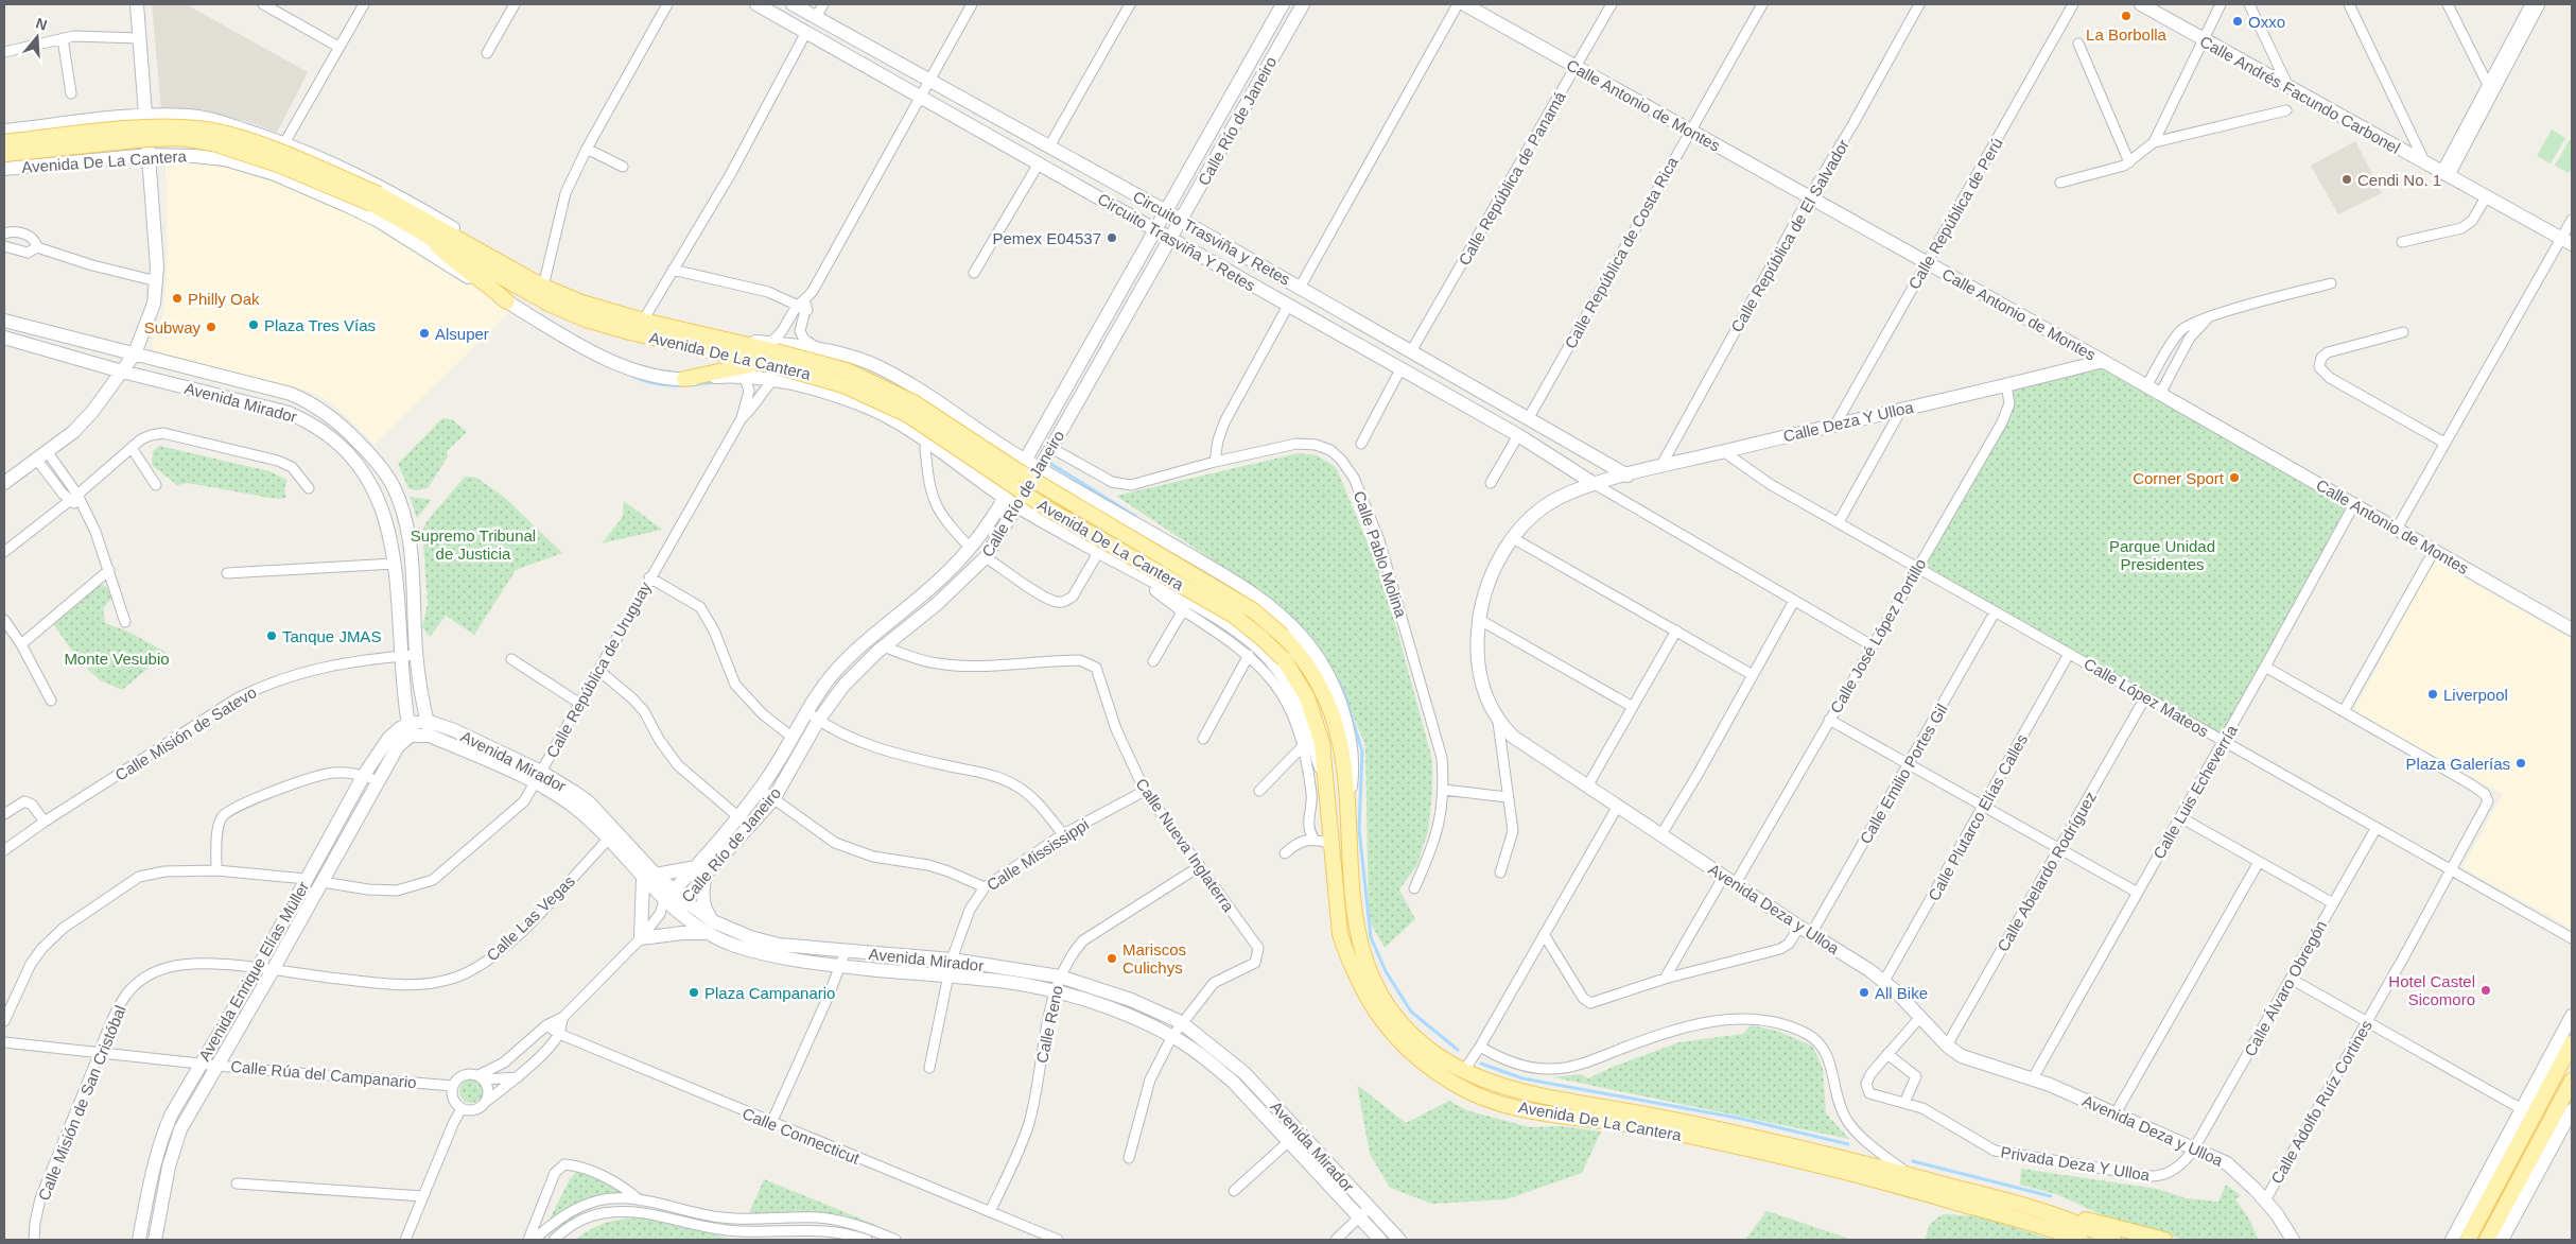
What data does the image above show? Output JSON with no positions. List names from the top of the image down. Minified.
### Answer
{"streets":{"main road":["Calle Andrés Facundo Carbonel","Calle Antonio de Montes","Calle Río de Janeiro","Avenida De La Cantera","Circuito Trasviña y Retes","Circuito Trasviña Y Retes","Avenida Mirador","Calle Deza Y Ulloa","Avenida Deza y Ulloa","Avenida Enrique Elías Müller"],"street":["Calle República de Panamá","Calle República de Perú","Calle República de El Salvador","Calle República de Costa Rica","Calle Pablo Molina","Calle José López Portillo","Calle República de Uruguay","Calle López Mateos","Calle Misión de Satevo","Calle Emilio Portes Gil","Calle Luis Echeverría","Calle Plutarco Elías Calles","Calle Nueva Inglaterra","Calle Mississippi","Calle Abelardo Rodríguez","Calle Las Vegas","Calle Álvaro Obregón","Calle Reno","Calle Rúa del Campanario","Calle Adolfo Ruíz Cortines","Calle Misión de San Cristóbal","Calle Connecticut","Privada Deza Y Ulloa"]},"crossings":[["Calle Antonio de Montes","Calle República de Panamá"],["Calle Antonio de Montes","Calle República de Perú"],["Calle Antonio de Montes","Calle República de El Salvador"],["Calle Antonio de Montes","Calle República de Costa Rica"],["Calle Antonio de Montes","Calle Deza Y Ulloa"],["Calle Antonio de Montes","Calle Luis Echeverría"],["Calle Río de Janeiro","Avenida De La Cantera"],["Calle Río de Janeiro","Circuito Trasviña y Retes"],["Calle Río de Janeiro","Circuito Trasviña Y Retes"],["Calle Río de Janeiro","Avenida Mirador"],["Calle Río de Janeiro","Calle Pablo Molina"],["Calle Río de Janeiro","Calle Nueva Inglaterra"],["Calle Río de Janeiro","Calle Rúa del Campanario"],["Calle Río de Janeiro","Calle Connecticut"],["Calle República de Panamá","Circuito Trasviña y Retes"],["Calle República de Perú","Calle Deza Y Ulloa"],["Calle República de El Salvador","Calle Deza Y Ulloa"],["Circuito Trasviña y Retes","Calle República de Costa Rica"],["Circuito Trasviña y Retes","Calle Deza Y Ulloa"],["Circuito Trasviña Y Retes","Calle Deza Y Ulloa"],["Circuito Trasviña Y Retes","Avenida Deza y Ulloa"],["Avenida Mirador","Calle República de Uruguay"],["Avenida Mirador","Calle Misión de Satevo"],["Avenida Mirador","Calle Nueva Inglaterra"],["Avenida Mirador","Calle Mississippi"],["Avenida Mirador","Calle Las Vegas"],["Avenida Mirador","Avenida Enrique Elías Müller"],["Avenida Mirador","Calle Reno"],["Calle Deza Y Ulloa","Calle José López Portillo"],["Calle Deza Y Ulloa","Calle López Mateos"],["Calle Deza Y Ulloa","Avenida Deza y Ulloa"],["Calle José López Portillo","Calle López Mateos"],["Calle José López Portillo","Avenida Deza y Ulloa"],["Calle República de Uruguay","Avenida Enrique Elías Müller"],["Calle López Mateos","Calle Emilio Portes Gil"],["Calle López Mateos","Calle Luis Echeverría"],["Calle López Mateos","Calle Plutarco Elías Calles"],["Calle López Mateos","Calle Abelardo Rodríguez"],["Calle López Mateos","Calle Álvaro Obregón"],["Calle López Mateos","Calle Adolfo Ruíz Cortines"],["Calle Emilio Portes Gil","Avenida Deza y Ulloa"],["Calle Luis Echeverría","Avenida Deza y Ulloa"],["Calle Luis Echeverría","Calle Adolfo Ruíz Cortines"],["Calle Plutarco Elías Calles","Avenida Deza y Ulloa"],["Calle Nueva Inglaterra","Calle Mississippi"],["Calle Nueva Inglaterra","Calle Reno"],["Calle Abelardo Rodríguez","Avenida Deza y Ulloa"],["Avenida Deza y Ulloa","Calle Álvaro Obregón"],["Avenida Deza y Ulloa","Calle Adolfo Ruíz Cortines"],["Avenida Deza y Ulloa","Privada Deza Y Ulloa"],["Calle Las Vegas","Avenida Enrique Elías Müller"],["Calle Las Vegas","Calle Misión de San Cristóbal"],["Avenida Enrique Elías Müller","Calle Rúa del Campanario"],["Avenida Enrique Elías Müller","Calle Misión de San Cristóbal"],["Calle Álvaro Obregón","Privada Deza Y Ulloa"],["Calle Reno","Calle Connecticut"],["Calle Rúa del Campanario","Calle Misión de San Cristóbal"]],"parks":["Supremo Tribunal de Justicia","Parque Unidad Presidentes","Monte Vesubio"],"places":["La Borbolla","Oxxo","Cendi No. 1","Pemex E04537","Philly Oak","Plaza Tres Vías","Subway","Alsuper","Corner Sport","Tanque JMAS","Liverpool","Plaza Galerías","Mariscos Culichys","Hotel Castel Sicomoro","Plaza Campanario","All Bike"],"north":"top"}
